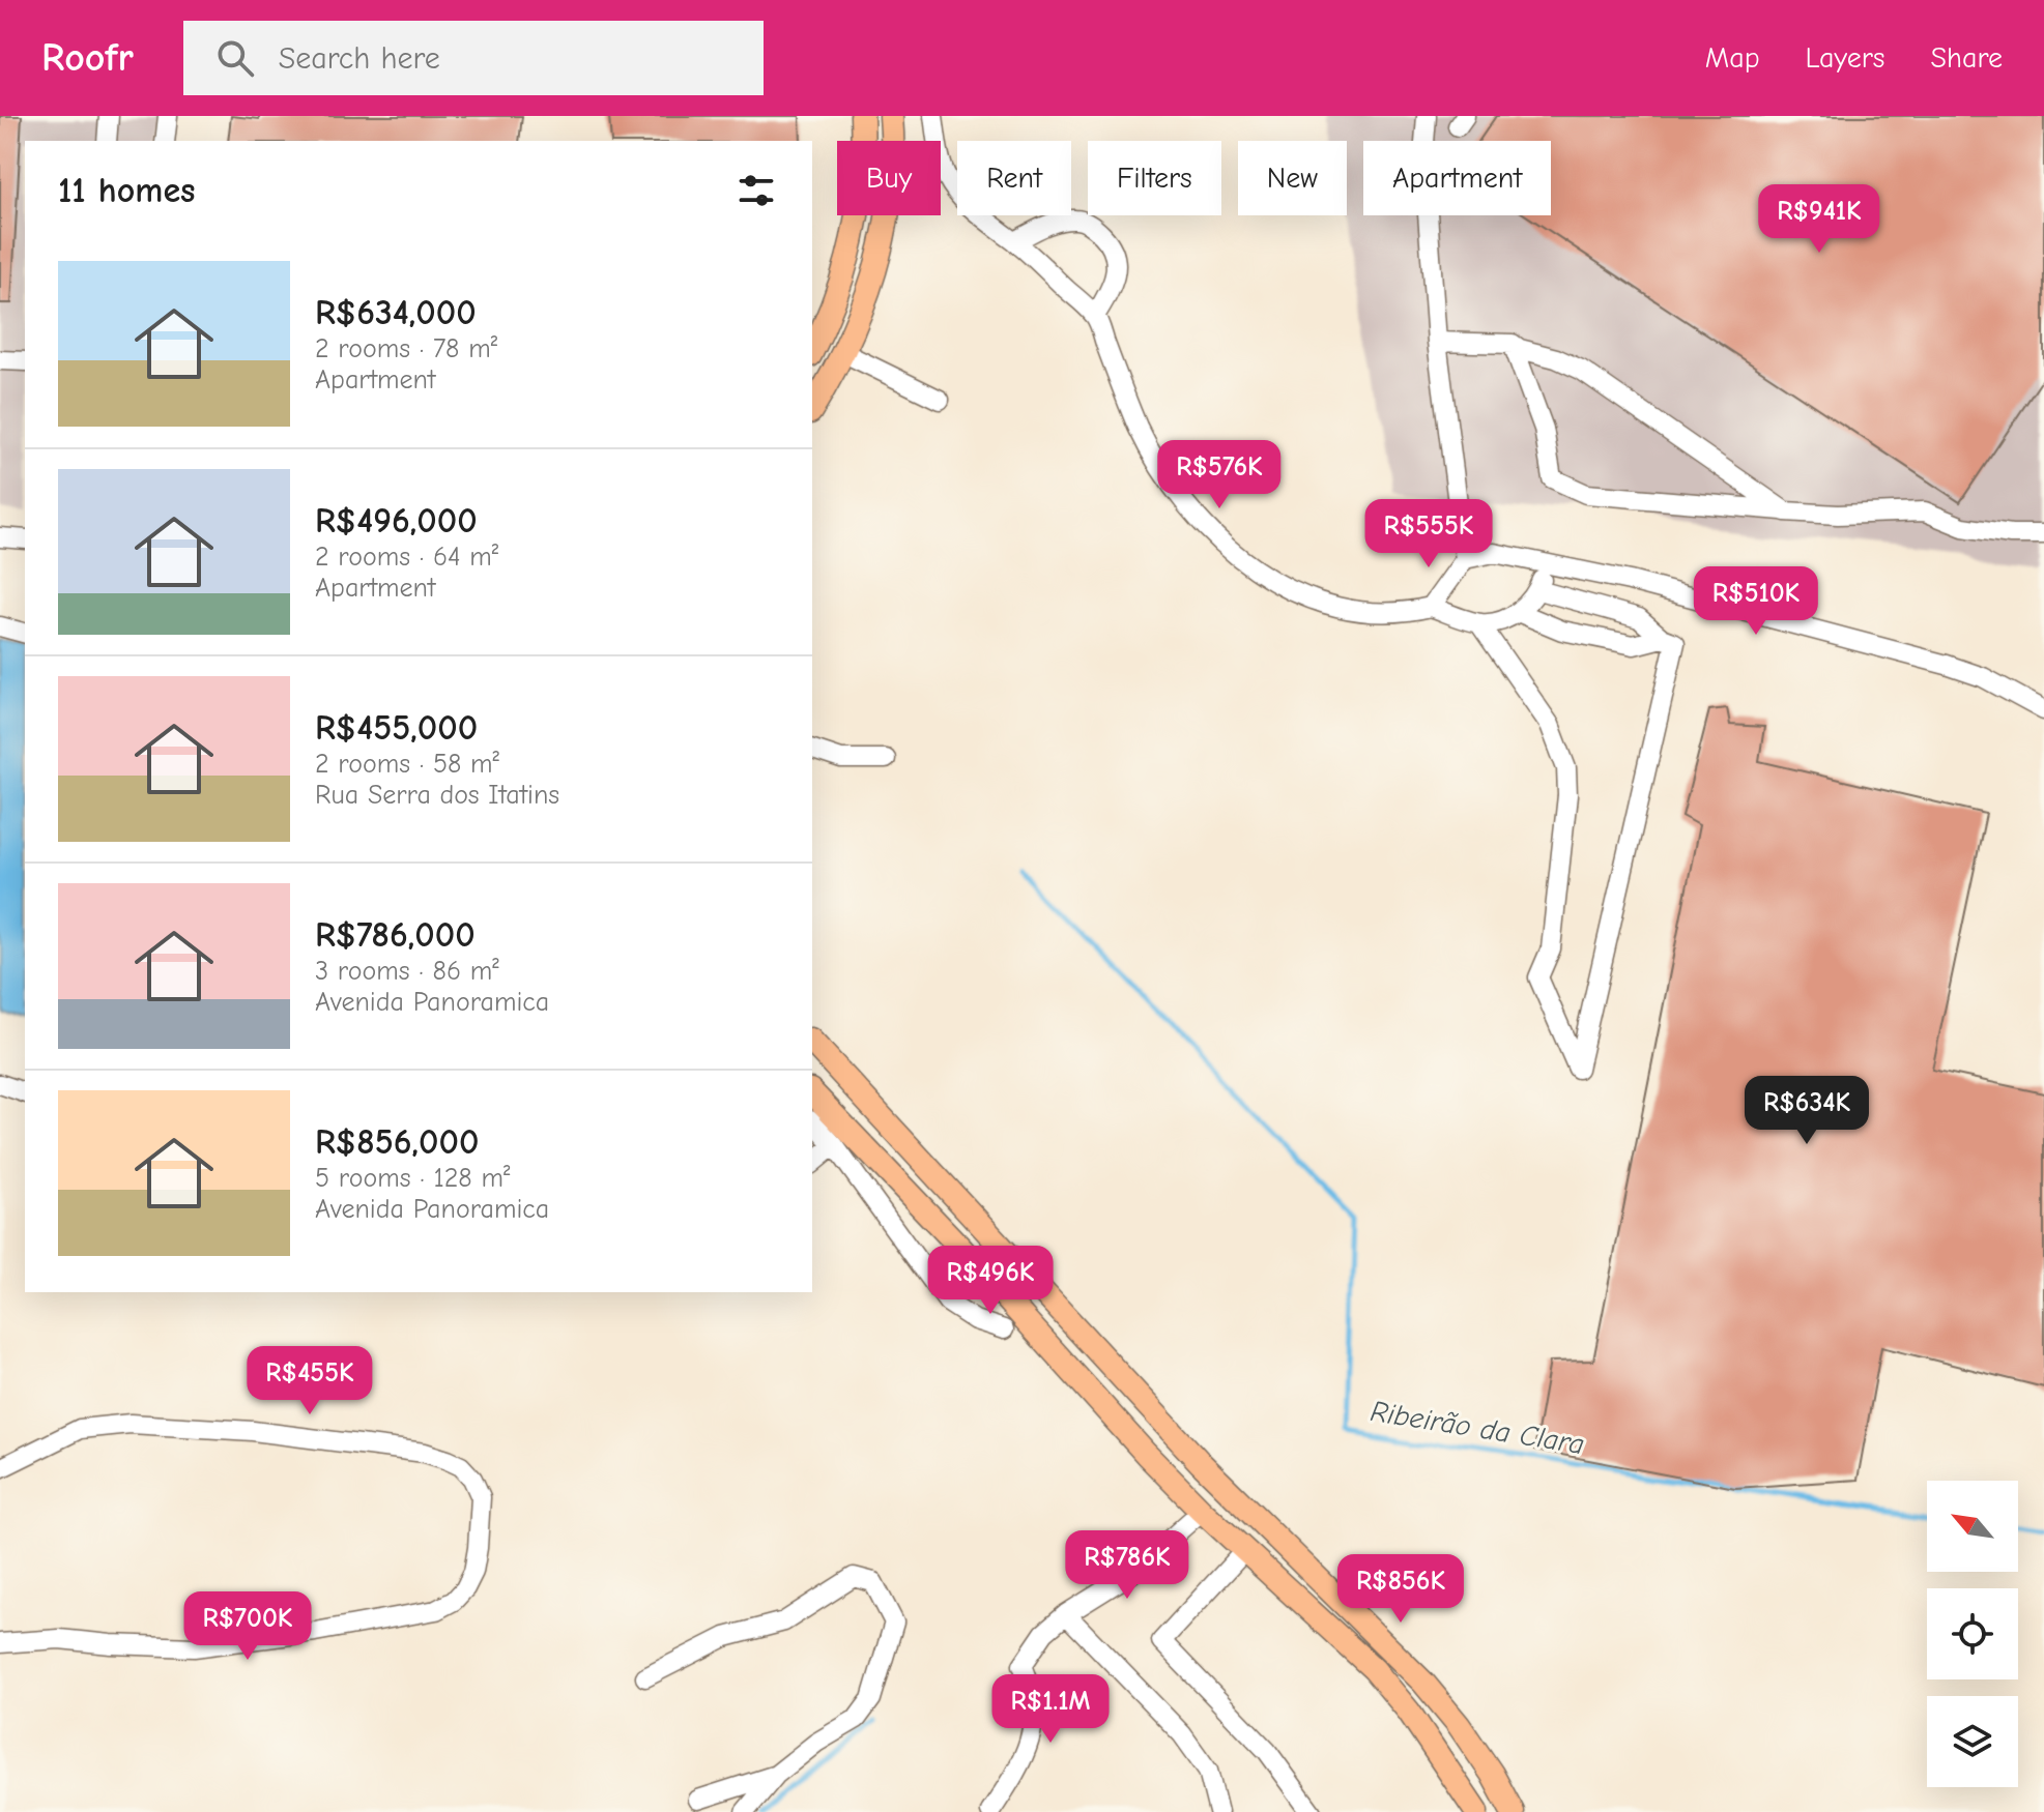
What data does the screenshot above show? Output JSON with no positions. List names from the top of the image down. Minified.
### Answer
{"water":["Ribeirão da Clara"],"north":"top left","page":{"header":"Roofr","search":"Search here","nav":["Map","Layers","Share"],"chip":["Buy","Rent","Filters","New","Apartment"],"heading":"11 homes","price":["R$941K","R$576K","R$555K","R$510K","R$634K","R$496K","R$455K","R$786K","R$856K","R$700K","R$1.1M"],"list":[{"name":"R$634,000","note":"2 rooms · 78 m² · Apartment"},{"name":"R$496,000","note":"2 rooms · 64 m² · Apartment"},{"name":"R$455,000","note":"2 rooms · 58 m² · Rua Serra dos Itatins"},{"name":"R$786,000","note":"3 rooms · 86 m² · Avenida Panoramica"},{"name":"R$856,000","note":"5 rooms · 128 m² · Avenida Panoramica"}]}}
